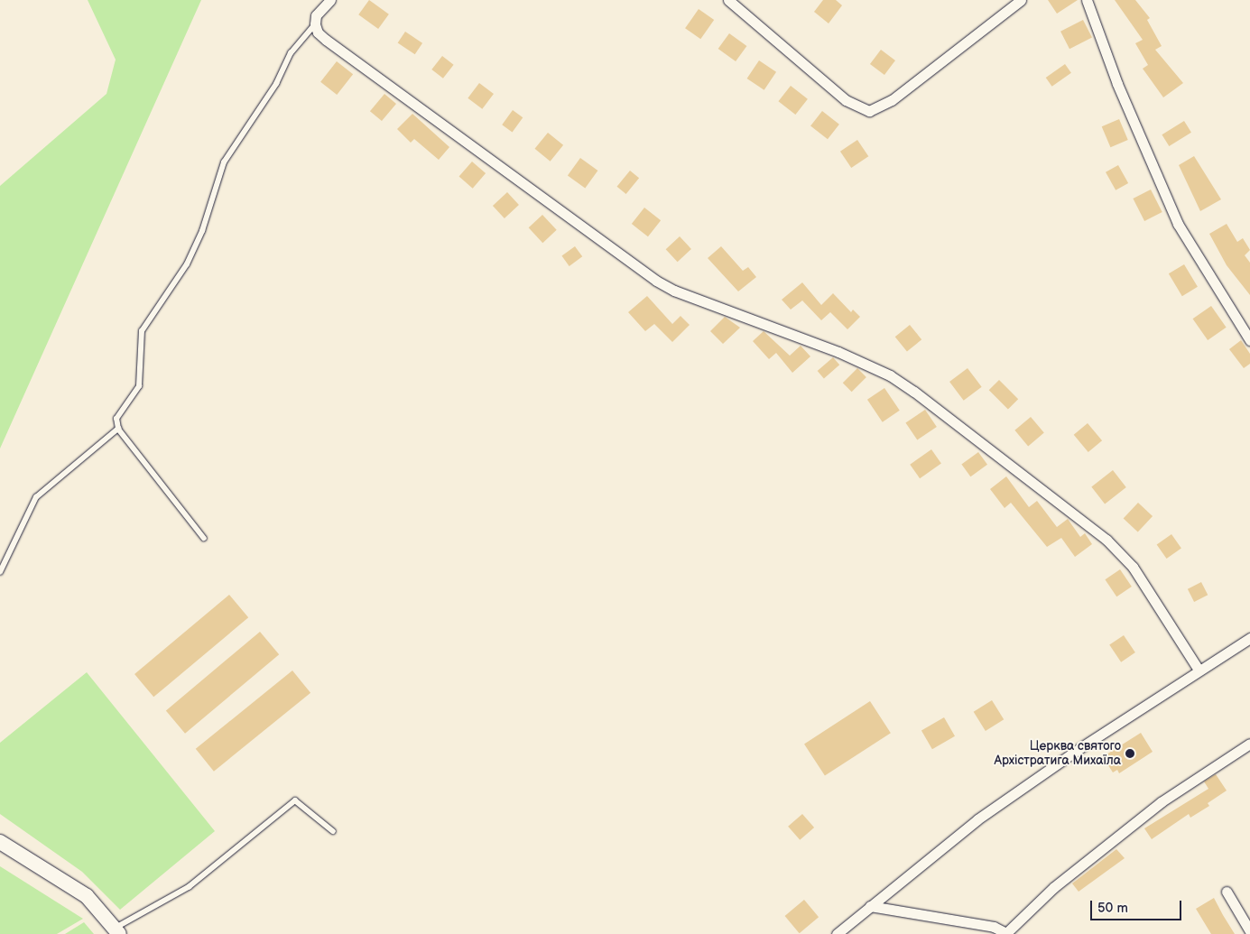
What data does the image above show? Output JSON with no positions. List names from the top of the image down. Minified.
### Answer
{"places":["Церква святого Архістратига Михаїла"],"scale_bar":"50 m"}
